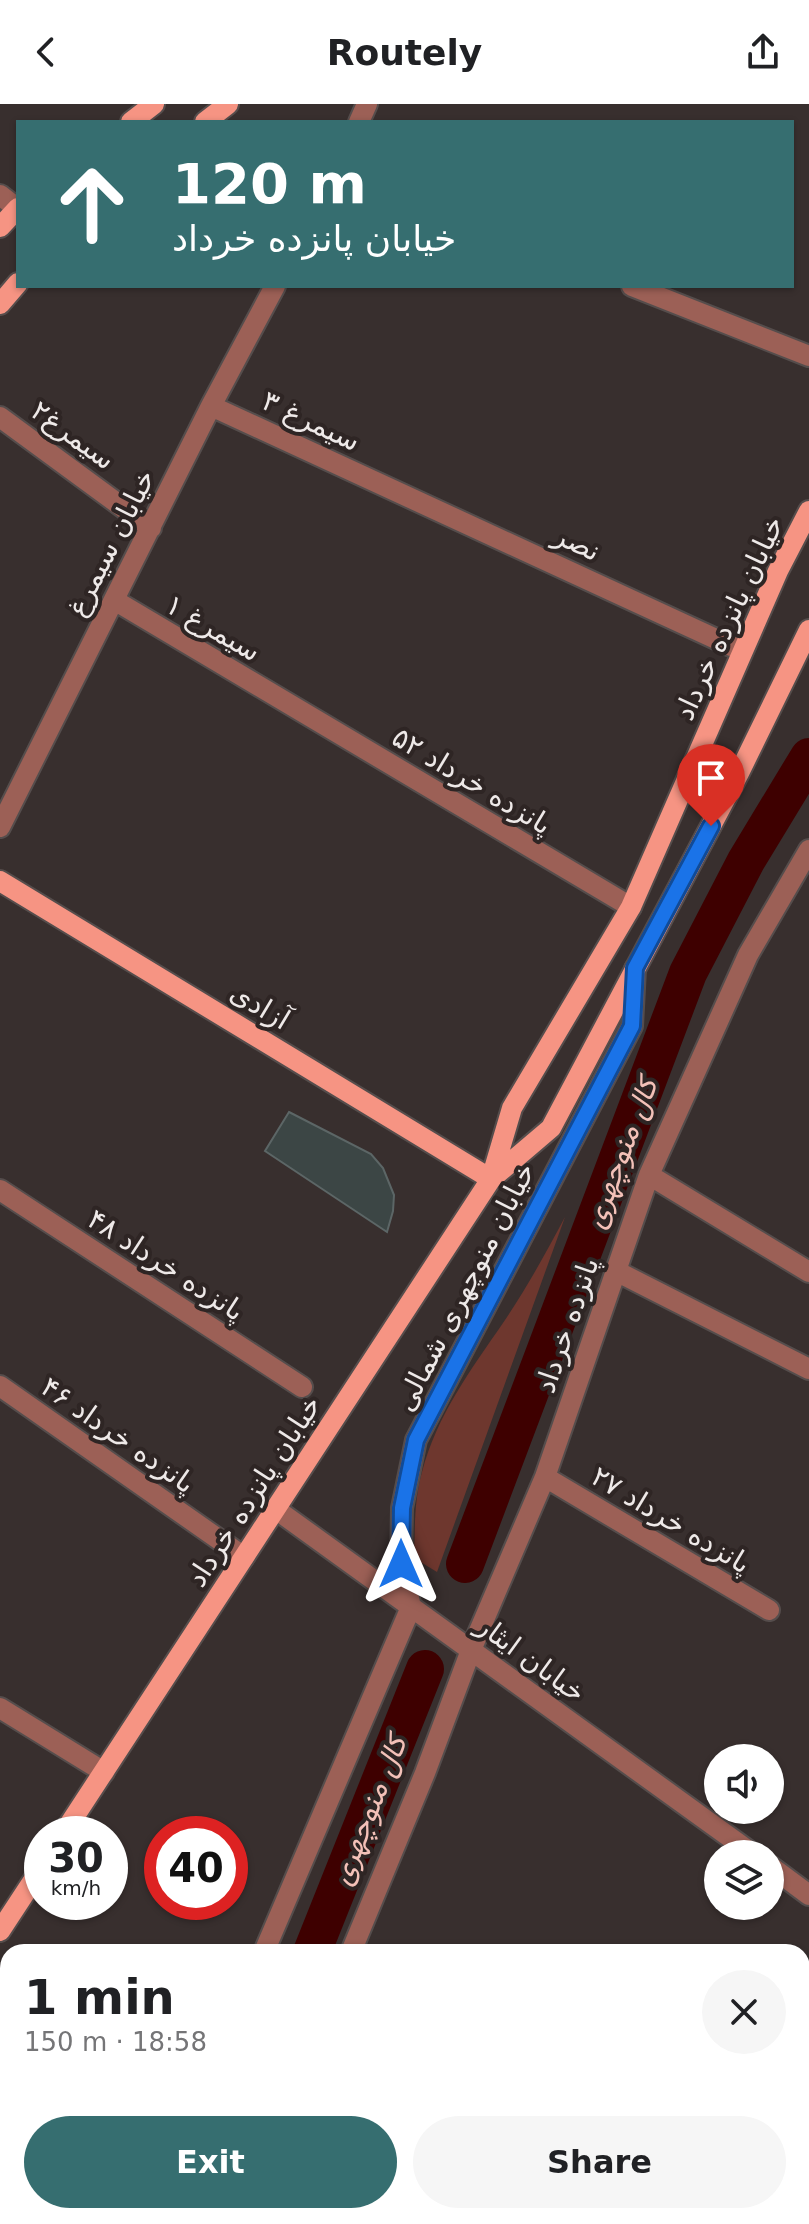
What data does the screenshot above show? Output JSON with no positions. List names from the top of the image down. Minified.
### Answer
{"streets":{"main road":["خیابان پانزده خرداد","آزادی"],"street":["سیمرغ ۳","سیمرغ۲","خیابان سیمرغ","نصر","سیمرغ ۱","پانزده خرداد ۵۲","پانزده خرداد ۴۸","خیابان منوچهری شمالی","پانزده خرداد","پانزده خرداد ۴۶","پانزده خرداد ۲۷","خیابان ایثار"]},"crossings":[["سیمرغ ۳","خیابان سیمرغ"],["سیمرغ ۳","نصر"],["سیمرغ۲","خیابان سیمرغ"],["خیابان سیمرغ","سیمرغ ۱"],["نصر","خیابان پانزده خرداد"],["خیابان پانزده خرداد","پانزده خرداد ۵۲"],["خیابان پانزده خرداد","آزادی"],["خیابان پانزده خرداد","خیابان منوچهری شمالی"],["خیابان پانزده خرداد","پانزده خرداد ۴۶"],["خیابان پانزده خرداد","خیابان ایثار"],["سیمرغ ۱","پانزده خرداد ۵۲"],["خیابان منوچهری شمالی","خیابان ایثار"],["پانزده خرداد","پانزده خرداد ۲۷"],["پانزده خرداد","خیابان ایثار"]],"water":["کال منوچهری"],"page":{"header":"Routely","turn":["120 m","خیابان پانزده خرداد"],"speed":"30 km/h","limit":"40","heading":["1 min","150 m · 18:58"],"buttons":["Exit","Share"]}}
